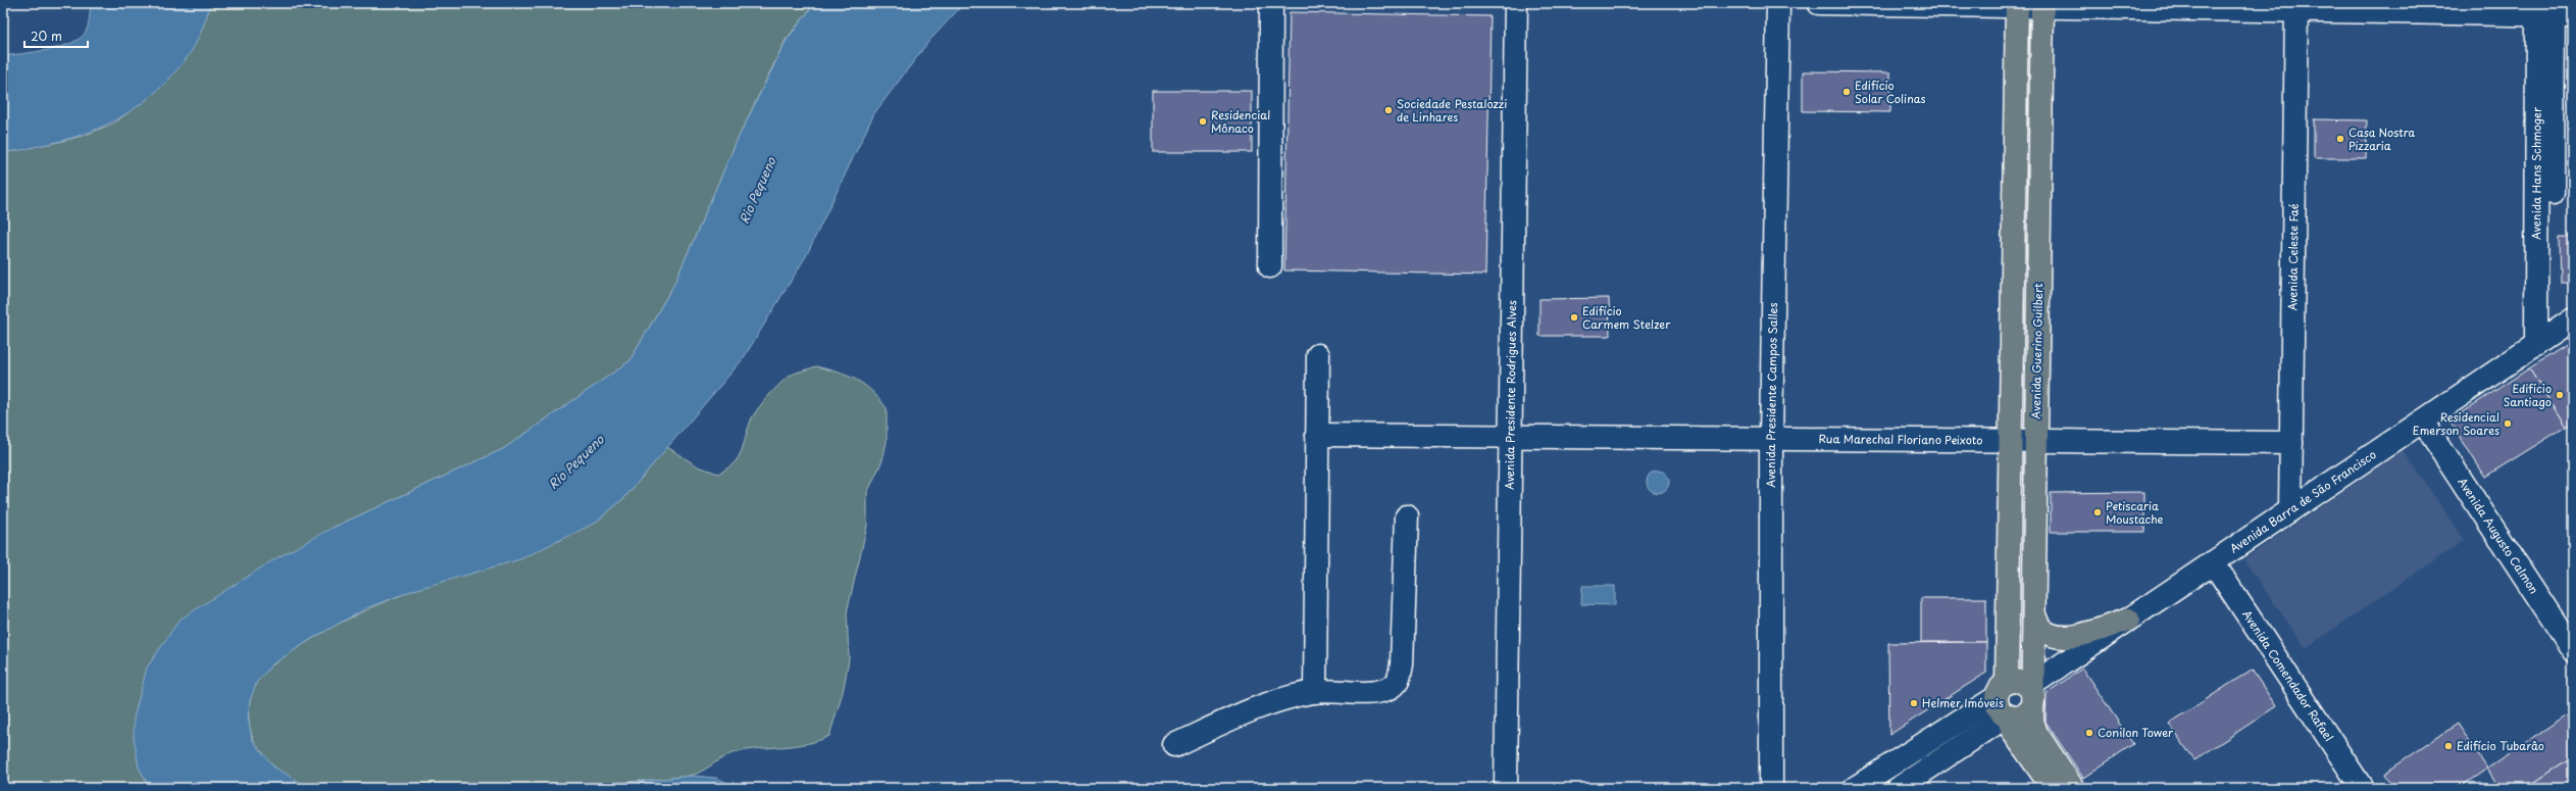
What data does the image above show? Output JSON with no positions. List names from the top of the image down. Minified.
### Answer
{"streets":{"main road":["Avenida Guerino Guilbert"],"street":["Avenida Hans Schmoger","Avenida Celeste Faé","Avenida Presidente Rodrigues Alves","Avenida Presidente Campos Salles","Rua Marechal Floriano Peixoto","Avenida Barra de São Francisco","Avenida Augusto Calmon","Avenida Comendador Rafael"]},"crossings":[["Avenida Hans Schmoger","Avenida Barra de São Francisco"],["Avenida Celeste Faé","Rua Marechal Floriano Peixoto"],["Avenida Celeste Faé","Avenida Barra de São Francisco"],["Avenida Guerino Guilbert","Rua Marechal Floriano Peixoto"],["Avenida Guerino Guilbert","Avenida Barra de São Francisco"],["Avenida Presidente Rodrigues Alves","Rua Marechal Floriano Peixoto"],["Avenida Presidente Campos Salles","Rua Marechal Floriano Peixoto"],["Avenida Barra de São Francisco","Avenida Augusto Calmon"],["Avenida Barra de São Francisco","Avenida Comendador Rafael"]],"water":["Rio Pequeno"],"places":["Edifício Solar Colinas","Sociedade Pestalozzi de Linhares","Residencial Mônaco","Casa Nostra Pizzaria","Edifício Carmem Stelzer","Edifício Santiago","Residencial Emerson Soares","Petiscaria Moustache","Helmer Imóveis","Conilon Tower","Edifício Tubarâo"],"scale_bar":"20 m"}
